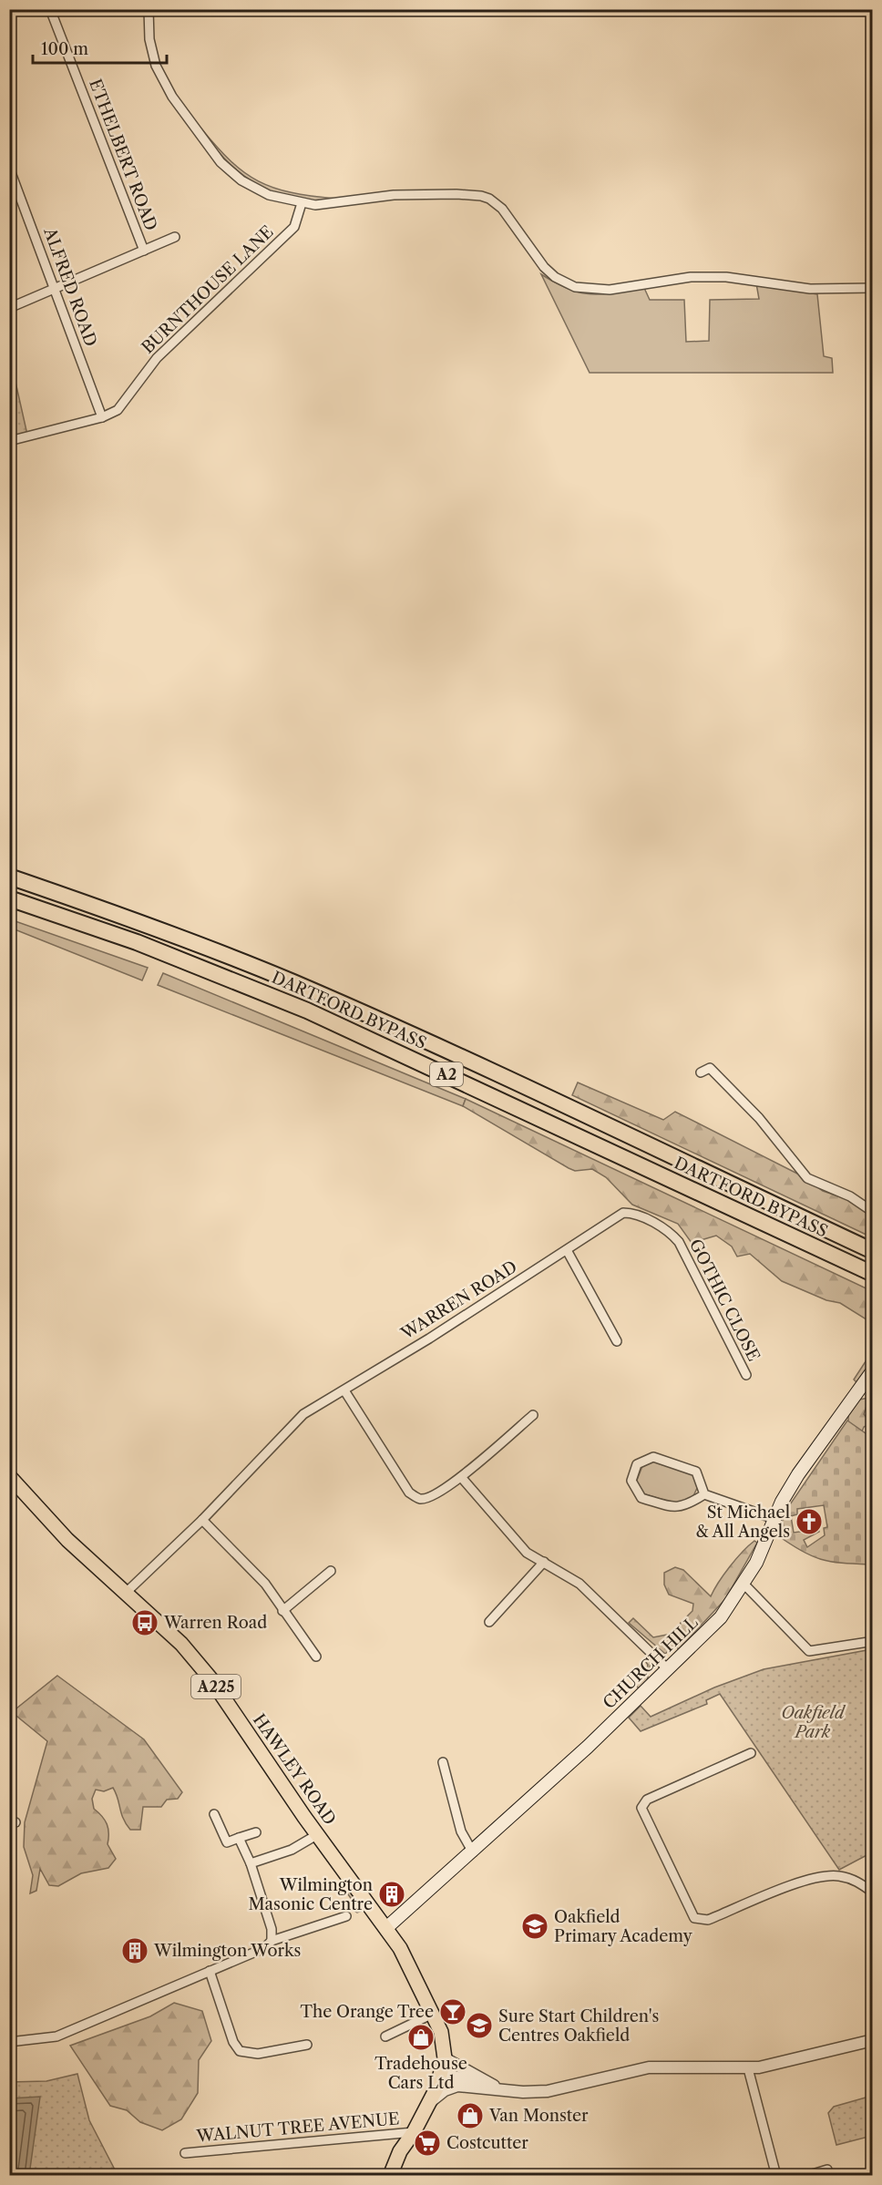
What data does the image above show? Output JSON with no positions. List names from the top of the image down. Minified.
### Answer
{"streets":{"highway":["DARTFORD BYPASS","A2"],"main road":["CHURCH HILL","A225","HAWLEY ROAD"],"street":["ETHELBERT ROAD","ALFRED ROAD","BURNTHOUSE LANE","WARREN ROAD","GOTHIC CLOSE","WALNUT TREE AVENUE"]},"crossings":[["ALFRED ROAD","BURNTHOUSE LANE"],["WARREN ROAD","GOTHIC CLOSE"],["WARREN ROAD","HAWLEY ROAD"],["CHURCH HILL","HAWLEY ROAD"]],"parks":["Oakfield Park"],"places":{"church":["St Michael & All Angels"],"bus stop":["Warren Road"],"building":["Wilmington Masonic Centre","Wilmington Works"],"school or university":["Oakfield Primary Academy","Sure Start Children's Centres Oakfield"],"bar":["The Orange Tree"],"shop":["Tradehouse Cars Ltd","Van Monster"],"supermarket":["Costcutter"]},"scale_bar":"100 m"}
